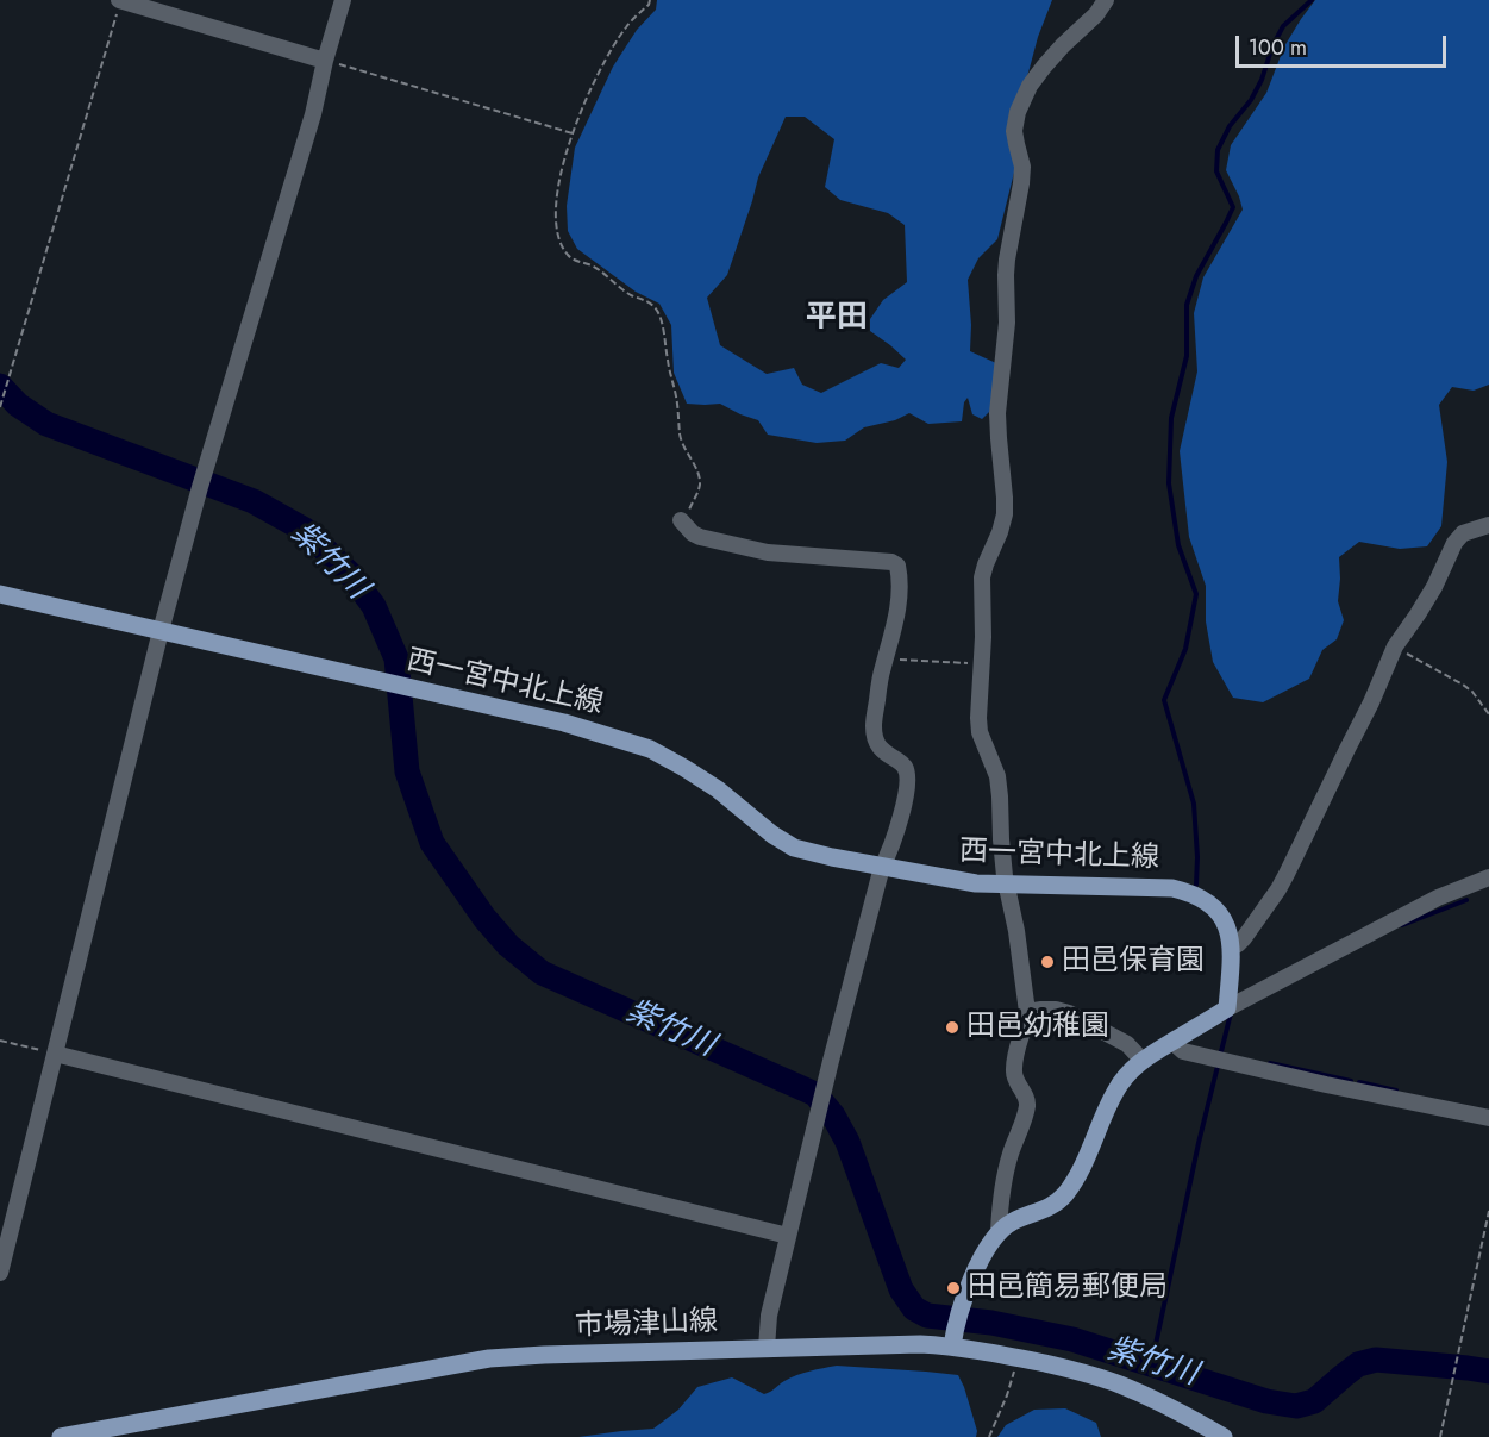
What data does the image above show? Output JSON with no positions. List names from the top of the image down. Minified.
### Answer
{"streets":{"main road":["西一宮中北上線","市場津山線"]},"districts":["平田"],"water":["紫竹川"],"places":["田邑保育園","田邑幼稚園","田邑簡易郵便局"],"scale_bar":"100 m"}
